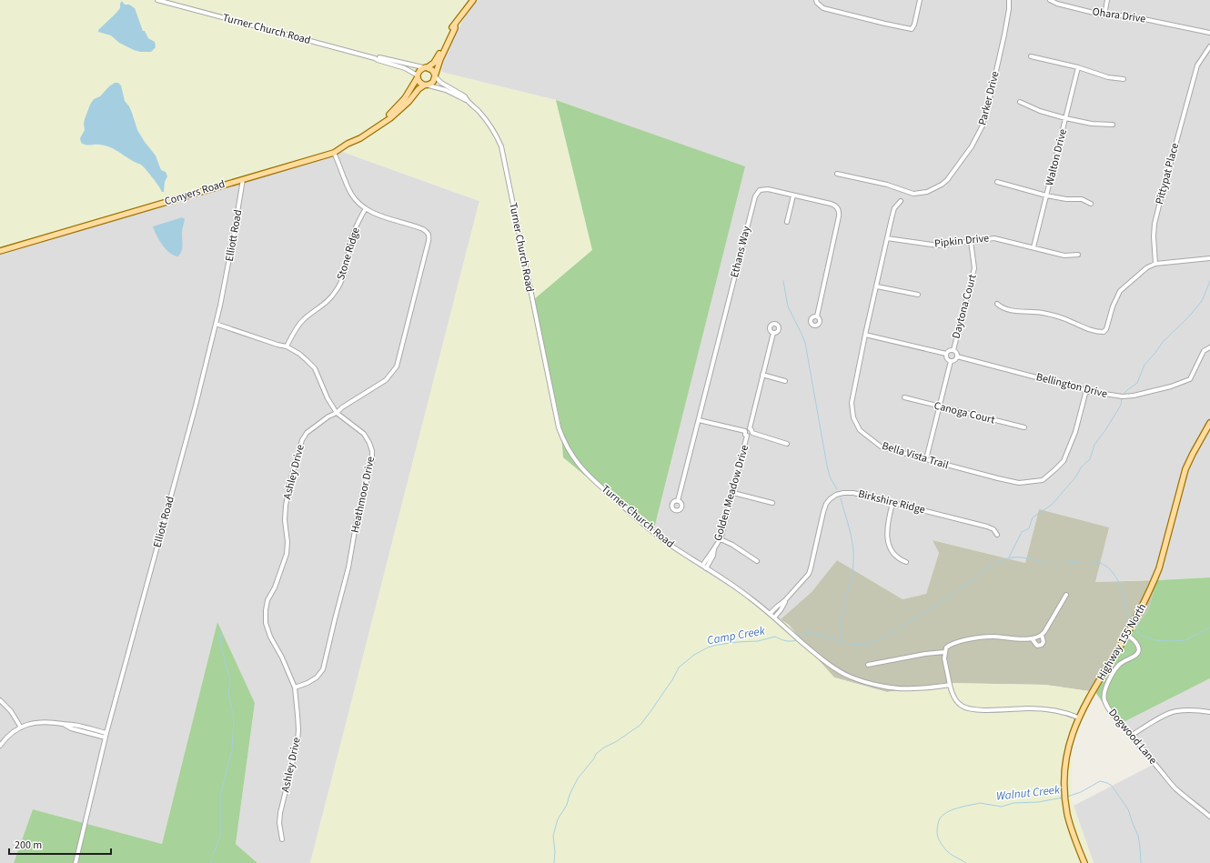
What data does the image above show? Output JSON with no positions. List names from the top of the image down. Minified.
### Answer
{"streets":{"main road":["Conyers Road","Highway 155 North"],"street":["Ohara Drive","Turner Church Road","Parker Drive","Walton Drive","Pittypat Place","Elliott Road","Pipkin Drive","Ethans Way","Stone Ridge","Daytona Court","Bellington Drive","Canoga Court","Bella Vista Trail","Ashley Drive","Golden Meadow Drive","Heathmoor Drive","Birkshire Ridge","Dogwood Lane"]},"crossings":[["Turner Church Road","Conyers Road"],["Turner Church Road","Golden Meadow Drive"],["Turner Church Road","Birkshire Ridge"],["Walton Drive","Pipkin Drive"],["Conyers Road","Elliott Road"],["Conyers Road","Ashley Drive"],["Elliott Road","Heathmoor Drive"],["Pipkin Drive","Daytona Court"],["Pipkin Drive","Bella Vista Trail"],["Stone Ridge","Ashley Drive"],["Stone Ridge","Heathmoor Drive"],["Daytona Court","Bellington Drive"],["Bellington Drive","Bella Vista Trail"],["Ashley Drive","Heathmoor Drive"],["Highway 155 North","Dogwood Lane"]],"water":["Camp Creek","Walnut Creek"],"scale_bar":"200 m"}
